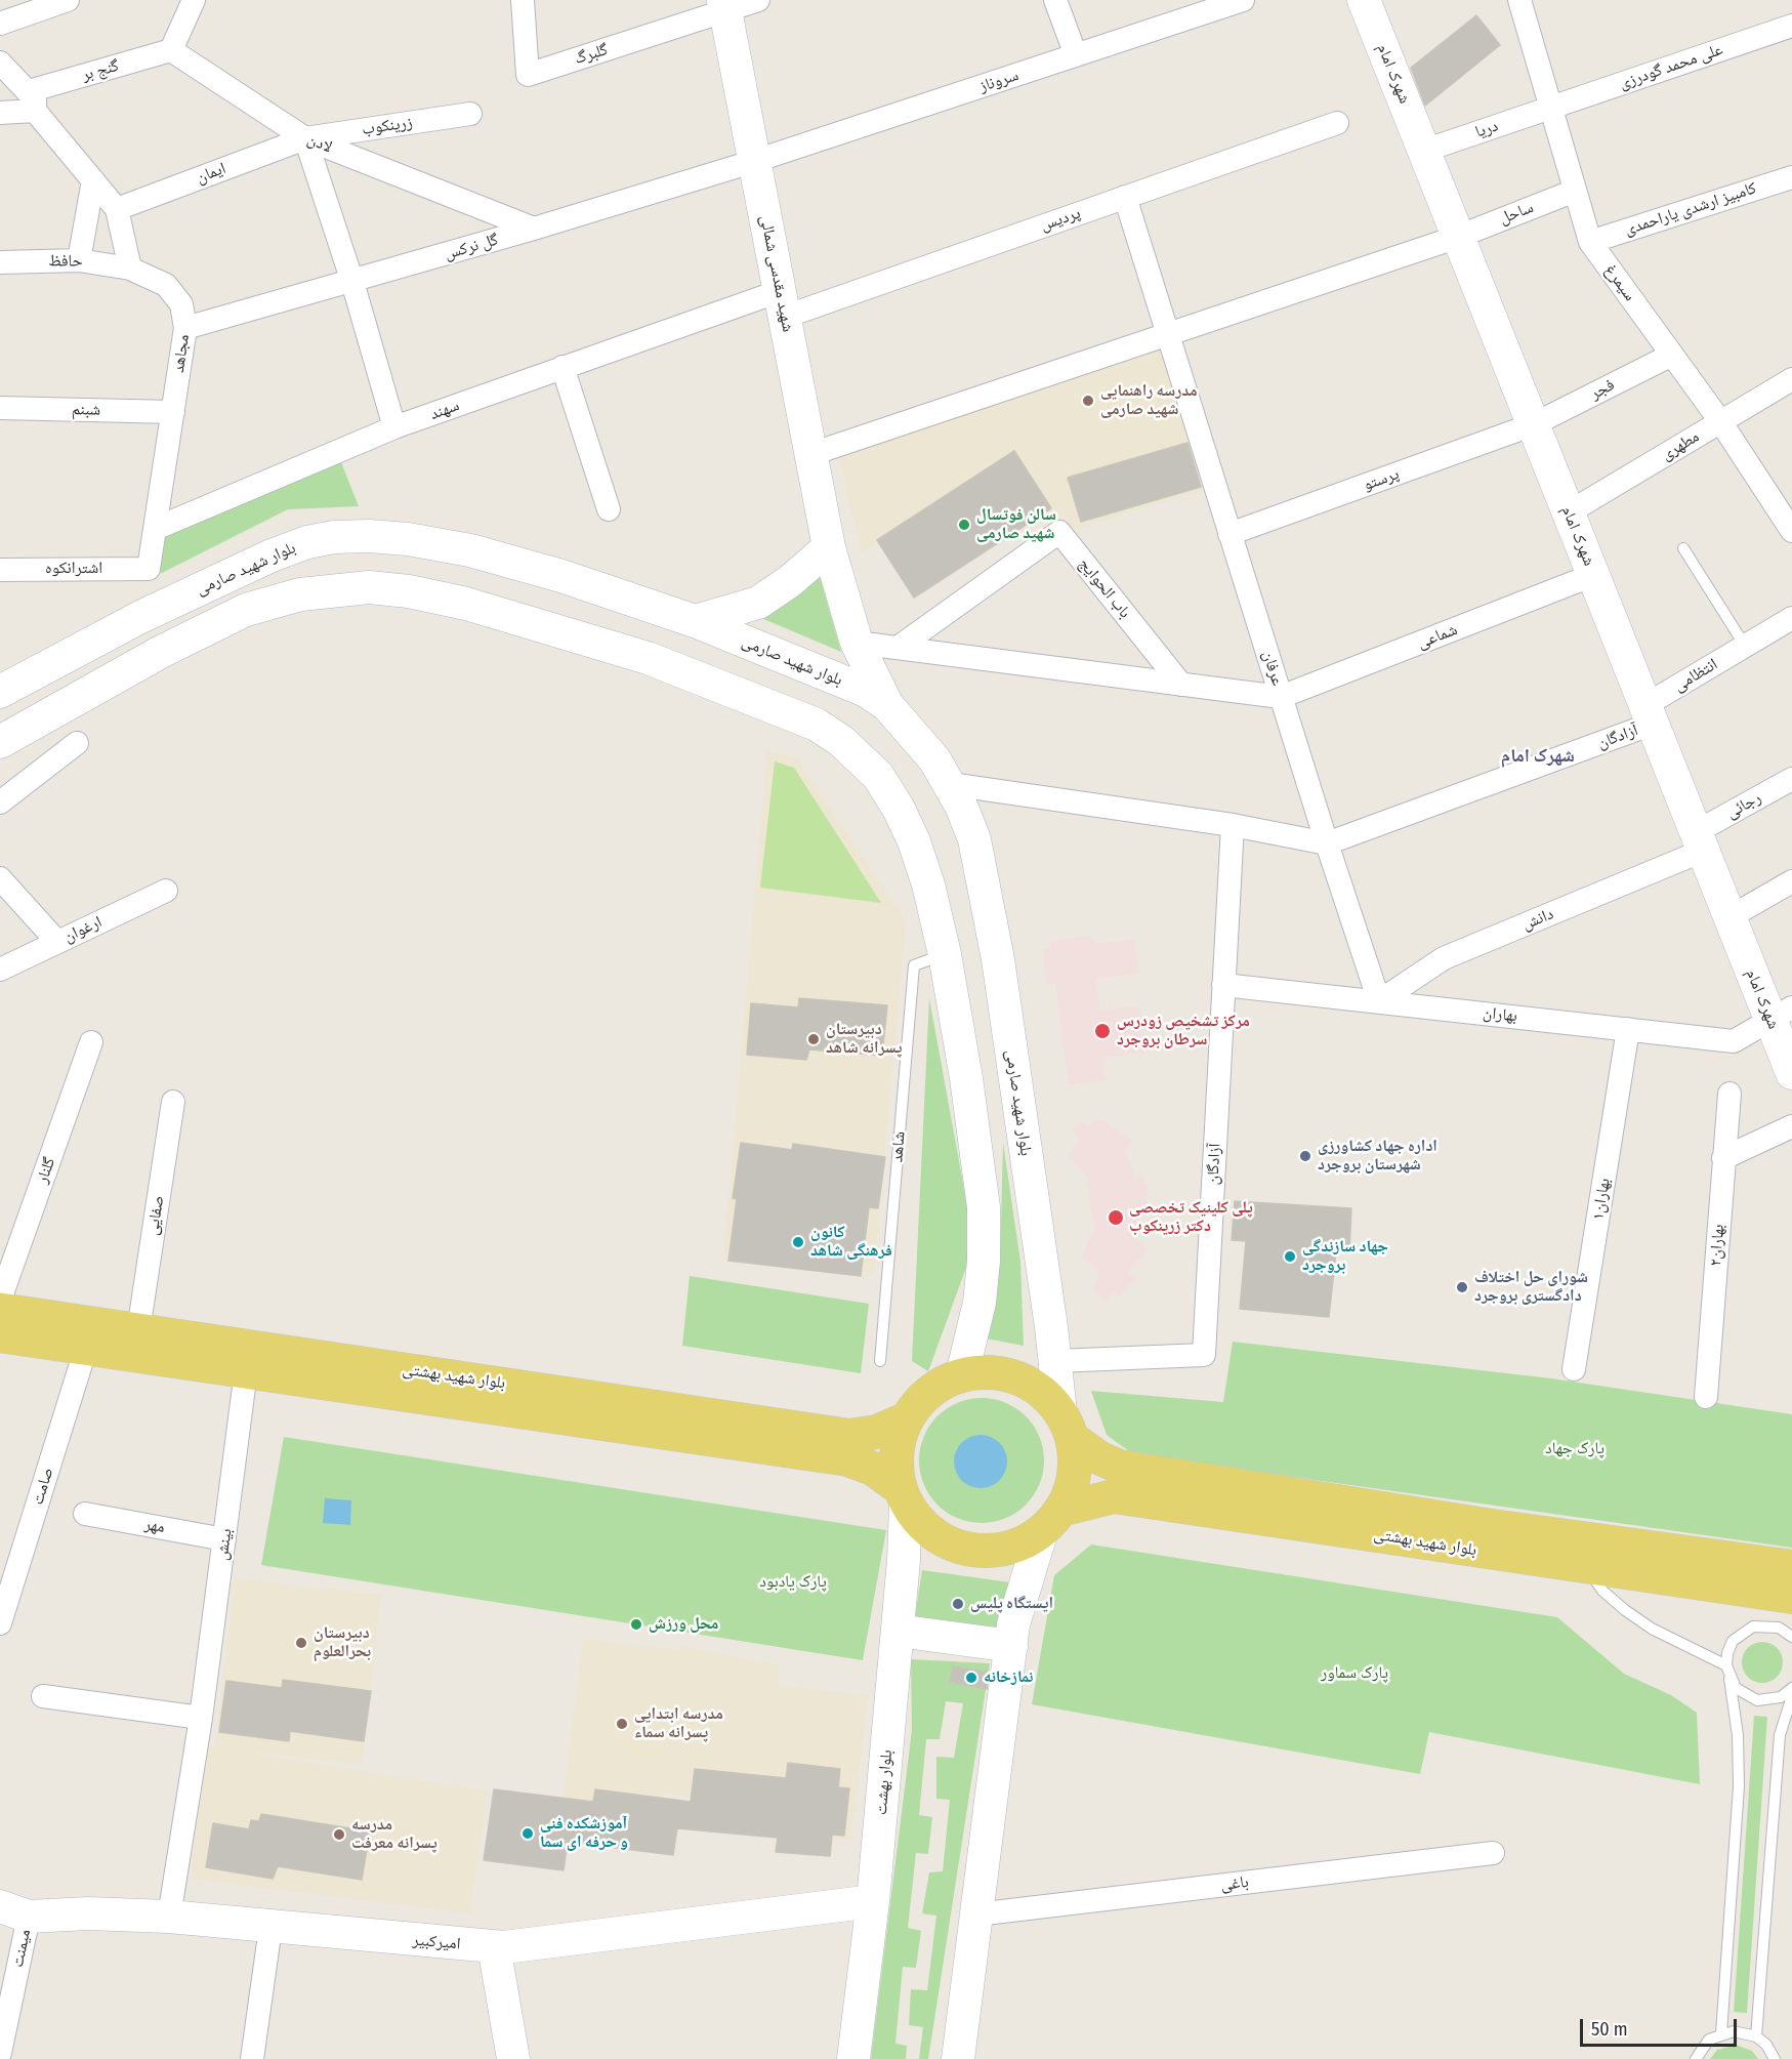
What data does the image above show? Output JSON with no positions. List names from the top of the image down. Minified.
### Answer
{"streets":{"main road":["شهرک امام","شهید مقدسی شمالی","بلوار شهید صارمی","بلوار شهید بهشتی","بلوار بهشت","امیرکبیر"],"street":["گلبرگ","علی محمد گودرزی","گنج بر","سروناز","زرینکوب","دریا","لادن","ایمان","کامبیز ارشدی یاراحمدی","ساحل","پردیس","گل نرکس","حافظ","سیمرغ","مجاهد","فجر","شبنم","سهند","مطهری","پرستو","اشترانکوه","باب الحوایج","شماعی","عرفان","انتظامی","آزادگان","رجائی","دانش","ارغوان","بهاران","گلنار","بهاران۱","صفایی","بهاران۲","صامت","مهر","بینش","باغی","میمنت"],"lane":["شاهد"]},"crossings":[["گلبرگ","شهید مقدسی شمالی"],["علی محمد گودرزی","دریا"],["علی محمد گودرزی","سیمرغ"],["گنج بر","لادن"],["شهرک امام","دریا"],["شهرک امام","ساحل"],["شهرک امام","فجر"],["شهرک امام","مطهری"],["شهرک امام","پرستو"],["شهرک امام","شماعی"],["شهرک امام","انتظامی"],["شهرک امام","آزادگان"],["شهرک امام","رجائی"],["شهرک امام","دانش"],["شهرک امام","بهاران"],["سروناز","گل نرکس"],["سروناز","شهید مقدسی شمالی"],["زرینکوب","لادن"],["زرینکوب","ایمان"],["دریا","سیمرغ"],["لادن","ایمان"],["لادن","گل نرکس"],["کامبیز ارشدی یاراحمدی","سیمرغ"],["ساحل","سیمرغ"],["پردیس","شهید مقدسی شمالی"],["پردیس","سهند"],["پردیس","عرفان"],["گل نرکس","شهید مقدسی شمالی"],["گل نرکس","مجاهد"],["حافظ","مجاهد"],["شهید مقدسی شمالی","سهند"],["شهید مقدسی شمالی","بلوار شهید صارمی"],["سیمرغ","فجر"],["سیمرغ","مطهری"],["مجاهد","شبنم"],["مجاهد","سهند"],["مجاهد","اشترانکوه"],["فجر","پرستو"],["پرستو","عرفان"],["بلوار شهید صارمی","آزادگان"],["بلوار شهید صارمی","بلوار شهید بهشتی"],["بلوار شهید صارمی","بلوار بهشت"],["شماعی","عرفان"],["عرفان","آزادگان"],["عرفان","دانش"],["عرفان","بهاران"],["انتظامی","آزادگان"],["آزادگان","بهاران"],["رجائی","دانش"],["دانش","بهاران"],["بهاران","بهاران۱"],["صفایی","بلوار شهید بهشتی"],["بلوار شهید بهشتی","صامت"],["بلوار شهید بهشتی","بینش"],["بلوار شهید بهشتی","بلوار بهشت"],["مهر","بینش"],["بینش","امیرکبیر"],["بلوار بهشت","امیرکبیر"],["امیرکبیر","میمنت"]],"districts":["شهرک امام"],"parks":["پارک جهاد","پارک یادبود","پارک سماور"],"places":["مدرسه راهنمایی شهید صارمی","سالن فوتسال شهید صارمی","مرکز تشخیص زودرس سرطان بروجرد","دبیرستان پسرانه شاهد","اداره جهاد کشاورزی شهرستان بروجرد","پلی کلینیک تخصصی دکتر زرینکوب","کانون فرهنگی شاهد","جهاد سازندگی بروجرد","شورای حل اختلاف دادگستری بروجرد","ایستگاه پلیس","محل ورزش","دبیرستان بحرالعلوم","نمازخانه","مدرسه ابتدایی پسرانه سماء","آموزشکده فنی و حرفه ای سما","مدرسه پسرانه معرفت"],"scale_bar":"50 m"}
